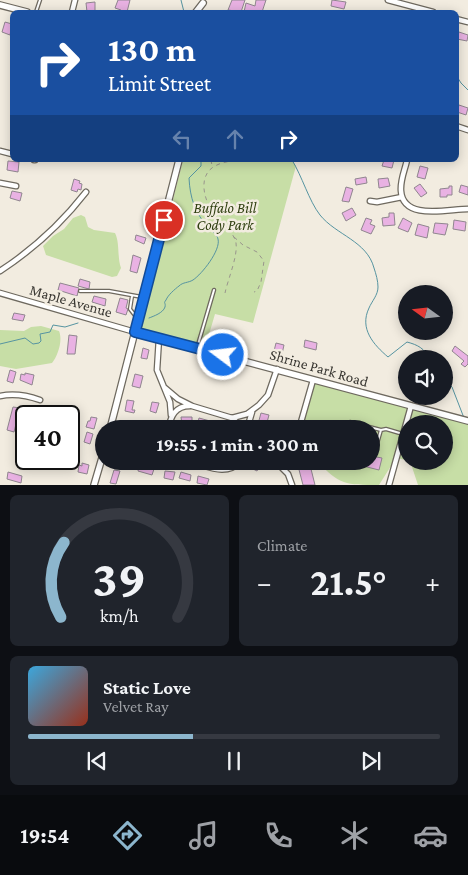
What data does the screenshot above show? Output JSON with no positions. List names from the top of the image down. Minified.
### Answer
{"streets":{"street":["Maple Avenue","Shrine Park Road"]},"crossings":[["Maple Avenue","Shrine Park Road"]],"parks":["Buffalo Bill Cody Park"],"north":"left","page":{"turn":["130 m","Limit Street"],"limit":"40","trip":"19:55 · 1 min · 300 m","tile":"Climate","heat":["−","21.5°","+"],"song":["Static Love","Velvet Ray"],"tabs":"19:54","gauge":["39","km/h"]}}
